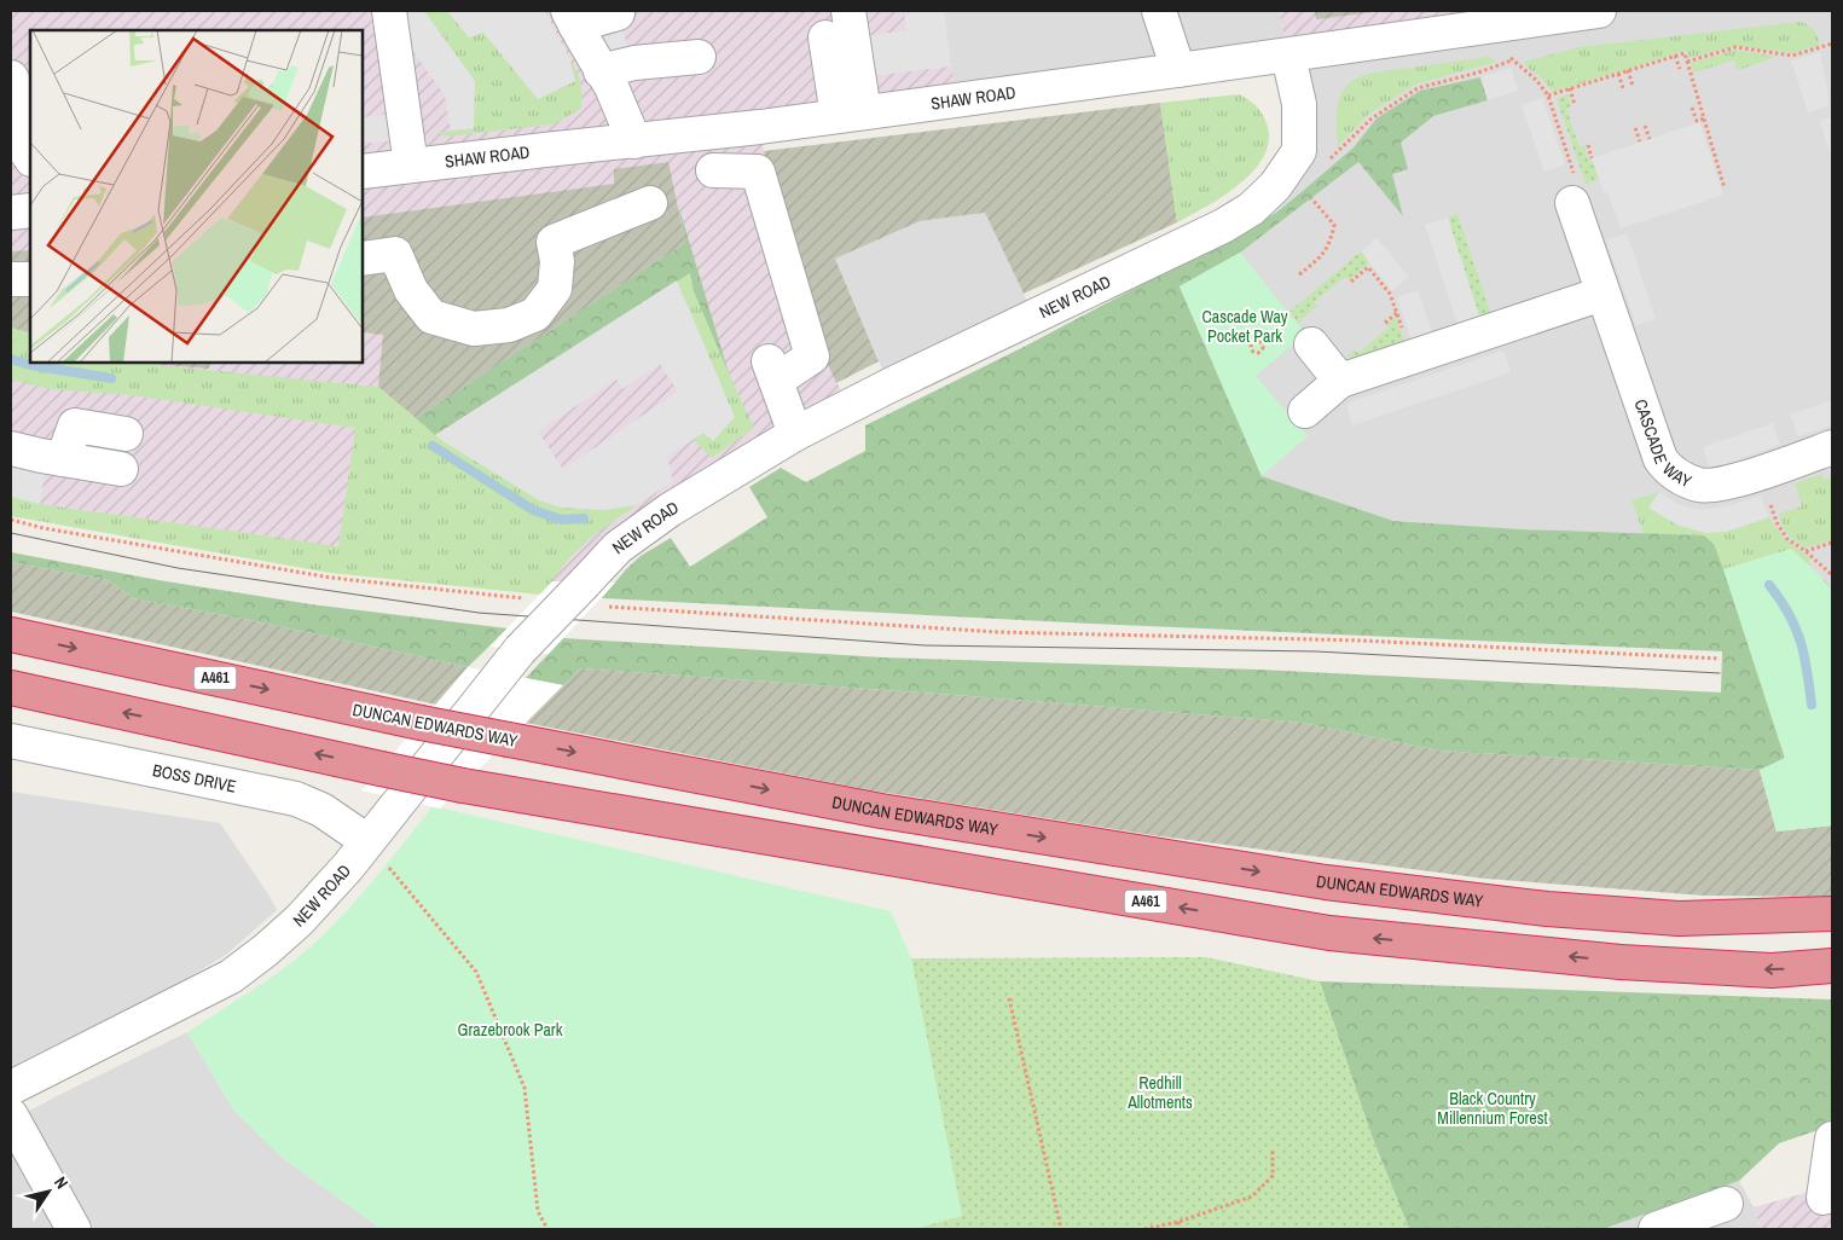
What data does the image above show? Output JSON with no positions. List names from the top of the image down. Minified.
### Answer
{"streets":{"highway":["A461","DUNCAN EDWARDS WAY"],"street":["SHAW ROAD","NEW ROAD","CASCADE WAY","BOSS DRIVE"]},"crossings":[["SHAW ROAD","NEW ROAD"],["NEW ROAD","BOSS DRIVE"]],"parks":["Cascade Way Pocket Park","Grazebrook Park","Redhill Allotments","Black Country Millennium Forest"],"north":"top right"}
